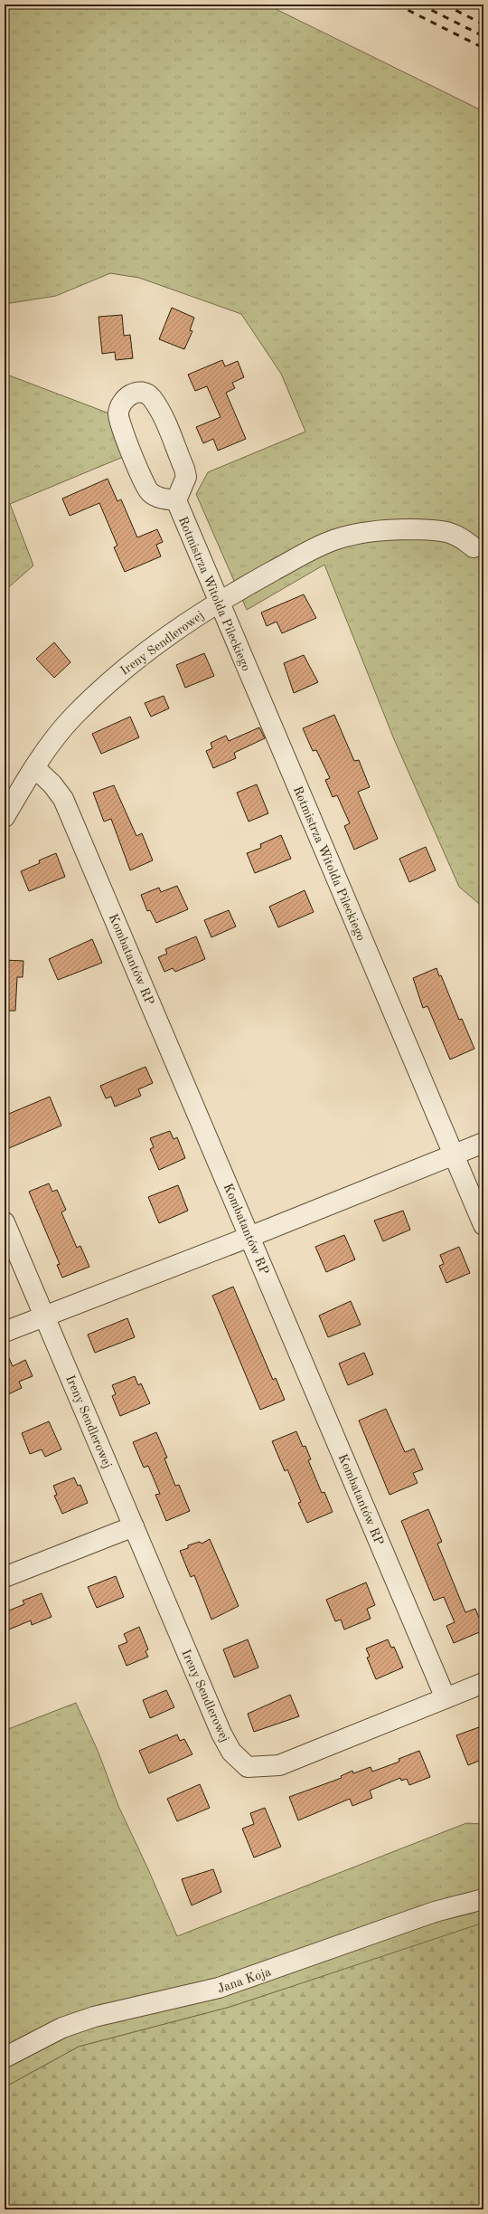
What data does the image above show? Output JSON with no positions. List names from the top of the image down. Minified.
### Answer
{"streets":{"street":["Rotmistrza Witolda Pileckiego","Ireny Sendlerowej","Kombatantów RP","Jana Koja"]},"crossings":[["Rotmistrza Witolda Pileckiego","Ireny Sendlerowej"],["Ireny Sendlerowej","Kombatantów RP"]]}
